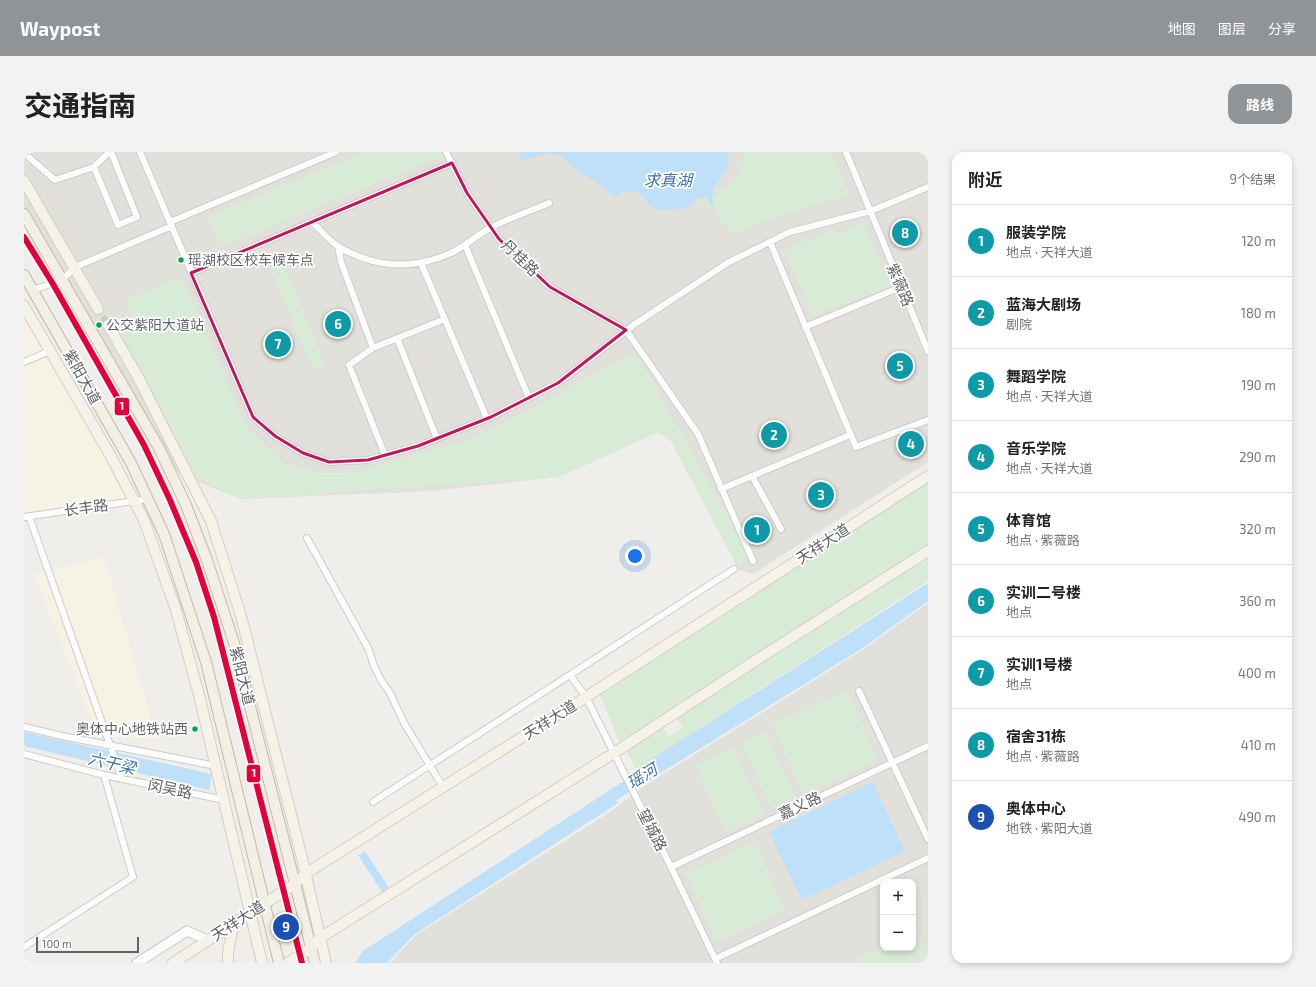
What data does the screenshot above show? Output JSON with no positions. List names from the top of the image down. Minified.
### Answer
{"streets":{"highway":["紫阳大道"],"main road":["天祥大道"],"street":["丹桂路","紫薇路","长丰路","闵吴路","嘉义路","望城路"]},"crossings":[["紫阳大道","长丰路"],["紫阳大道","天祥大道"],["天祥大道","望城路"],["嘉义路","望城路"]],"water":["求真湖","六干梁","瑶河"],"places":["瑶湖校区校车候车点","公交紫阳大道站","奥体中心地铁站西"],"lines":["transit line 1"],"scale_bar":"100 m","page":{"header":"Waypost","nav":["地图","图层","分享"],"title":"交通指南","buttons":"路线","heading":["附近","9个结果"],"list":[{"mark":"1","name":"服装学院","note":"地点 · 天祥大道","value":"120 m"},{"mark":"2","name":"蓝海大剧场","note":"剧院","value":"180 m"},{"mark":"3","name":"舞蹈学院","note":"地点 · 天祥大道","value":"190 m"},{"mark":"4","name":"音乐学院","note":"地点 · 天祥大道","value":"290 m"},{"mark":"5","name":"体育馆","note":"地点 · 紫薇路","value":"320 m"},{"mark":"6","name":"实训二号楼","note":"地点","value":"360 m"},{"mark":"7","name":"实训1号楼","note":"地点","value":"400 m"},{"mark":"8","name":"宿舍31栋","note":"地点 · 紫薇路","value":"410 m"},{"mark":"9","name":"奥体中心","note":"地铁 · 紫阳大道","value":"490 m"}],"pins":["8","6","7","5","2","4","3","1","9"],"map_buttons":["+","−"],"scale":"100 m"}}
